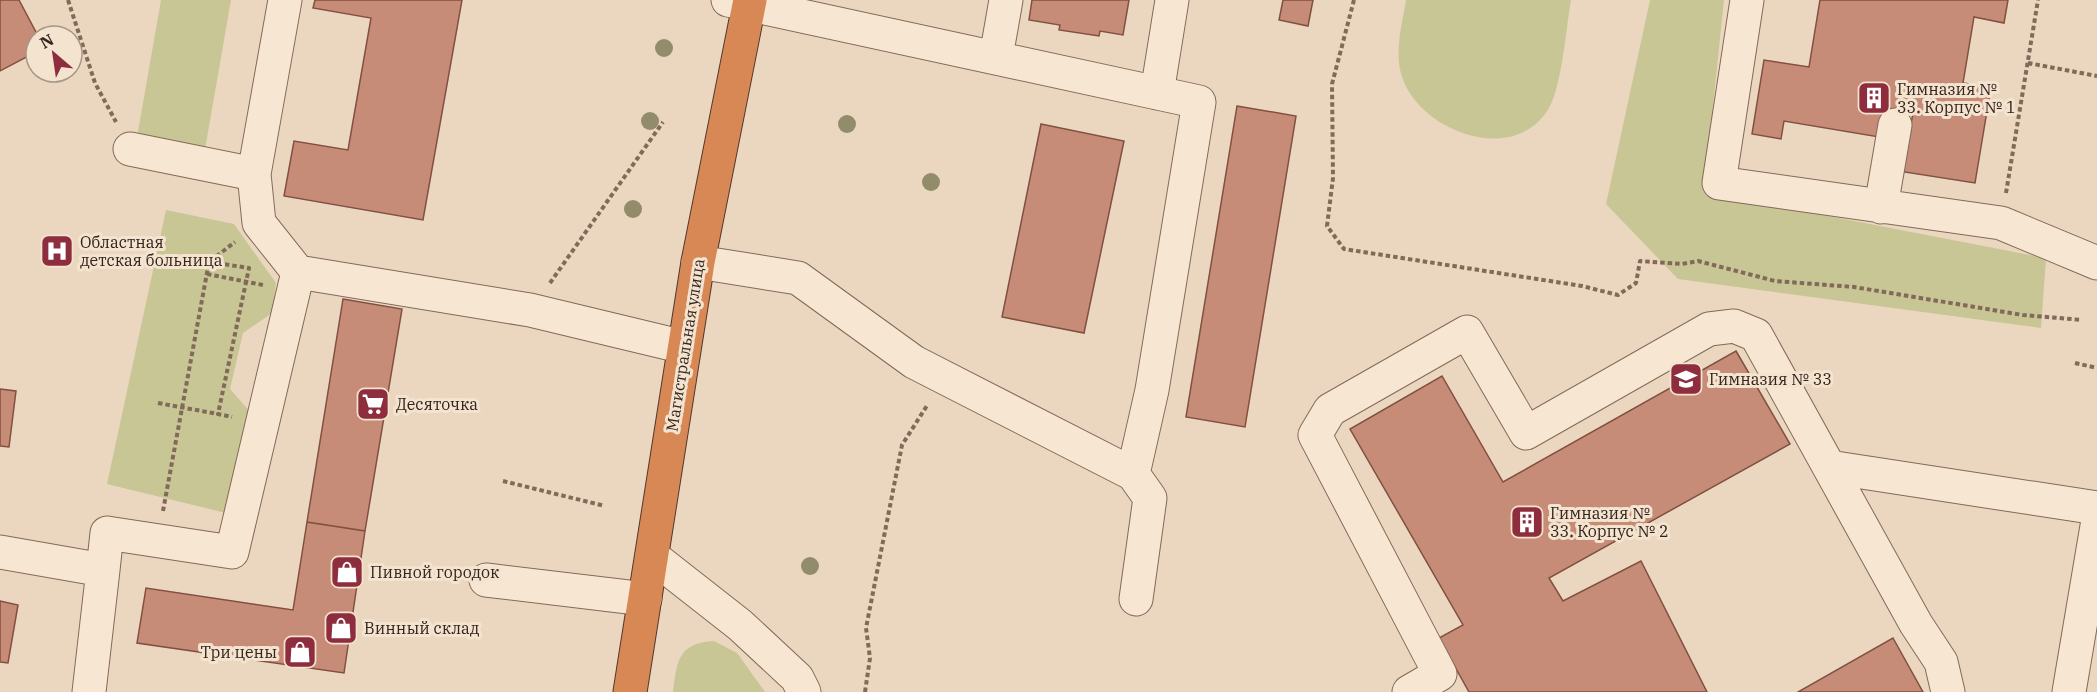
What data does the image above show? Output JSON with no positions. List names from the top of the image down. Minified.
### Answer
{"streets":{"highway":["Магистральная улица"]},"places":{"building":["Гимназия № 33. Корпус № 1","Гимназия № 33. Корпус № 2"],"hospital":["Областная детская больница"],"school or university":["Гимназия № 33"],"supermarket":["Десяточка"],"shop":["Пивной городок","Винный склад","Три цены"]},"north":"top left"}
